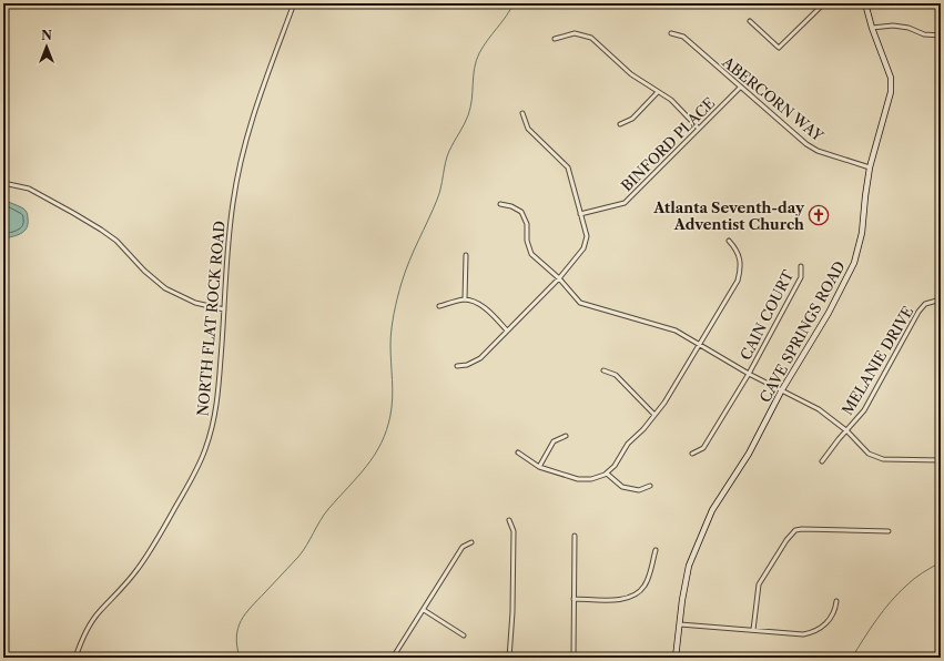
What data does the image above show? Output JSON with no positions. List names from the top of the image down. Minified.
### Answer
{"streets":{"street":["ABERCORN WAY","BINFORD PLACE","CAIN COURT","NORTH FLAT ROCK ROAD","CAVE SPRINGS ROAD","MELANIE DRIVE"]},"crossings":[["ABERCORN WAY","BINFORD PLACE"],["ABERCORN WAY","CAVE SPRINGS ROAD"]],"places":{"church":["Atlanta Seventh-day Adventist Church"]},"north":"top"}
